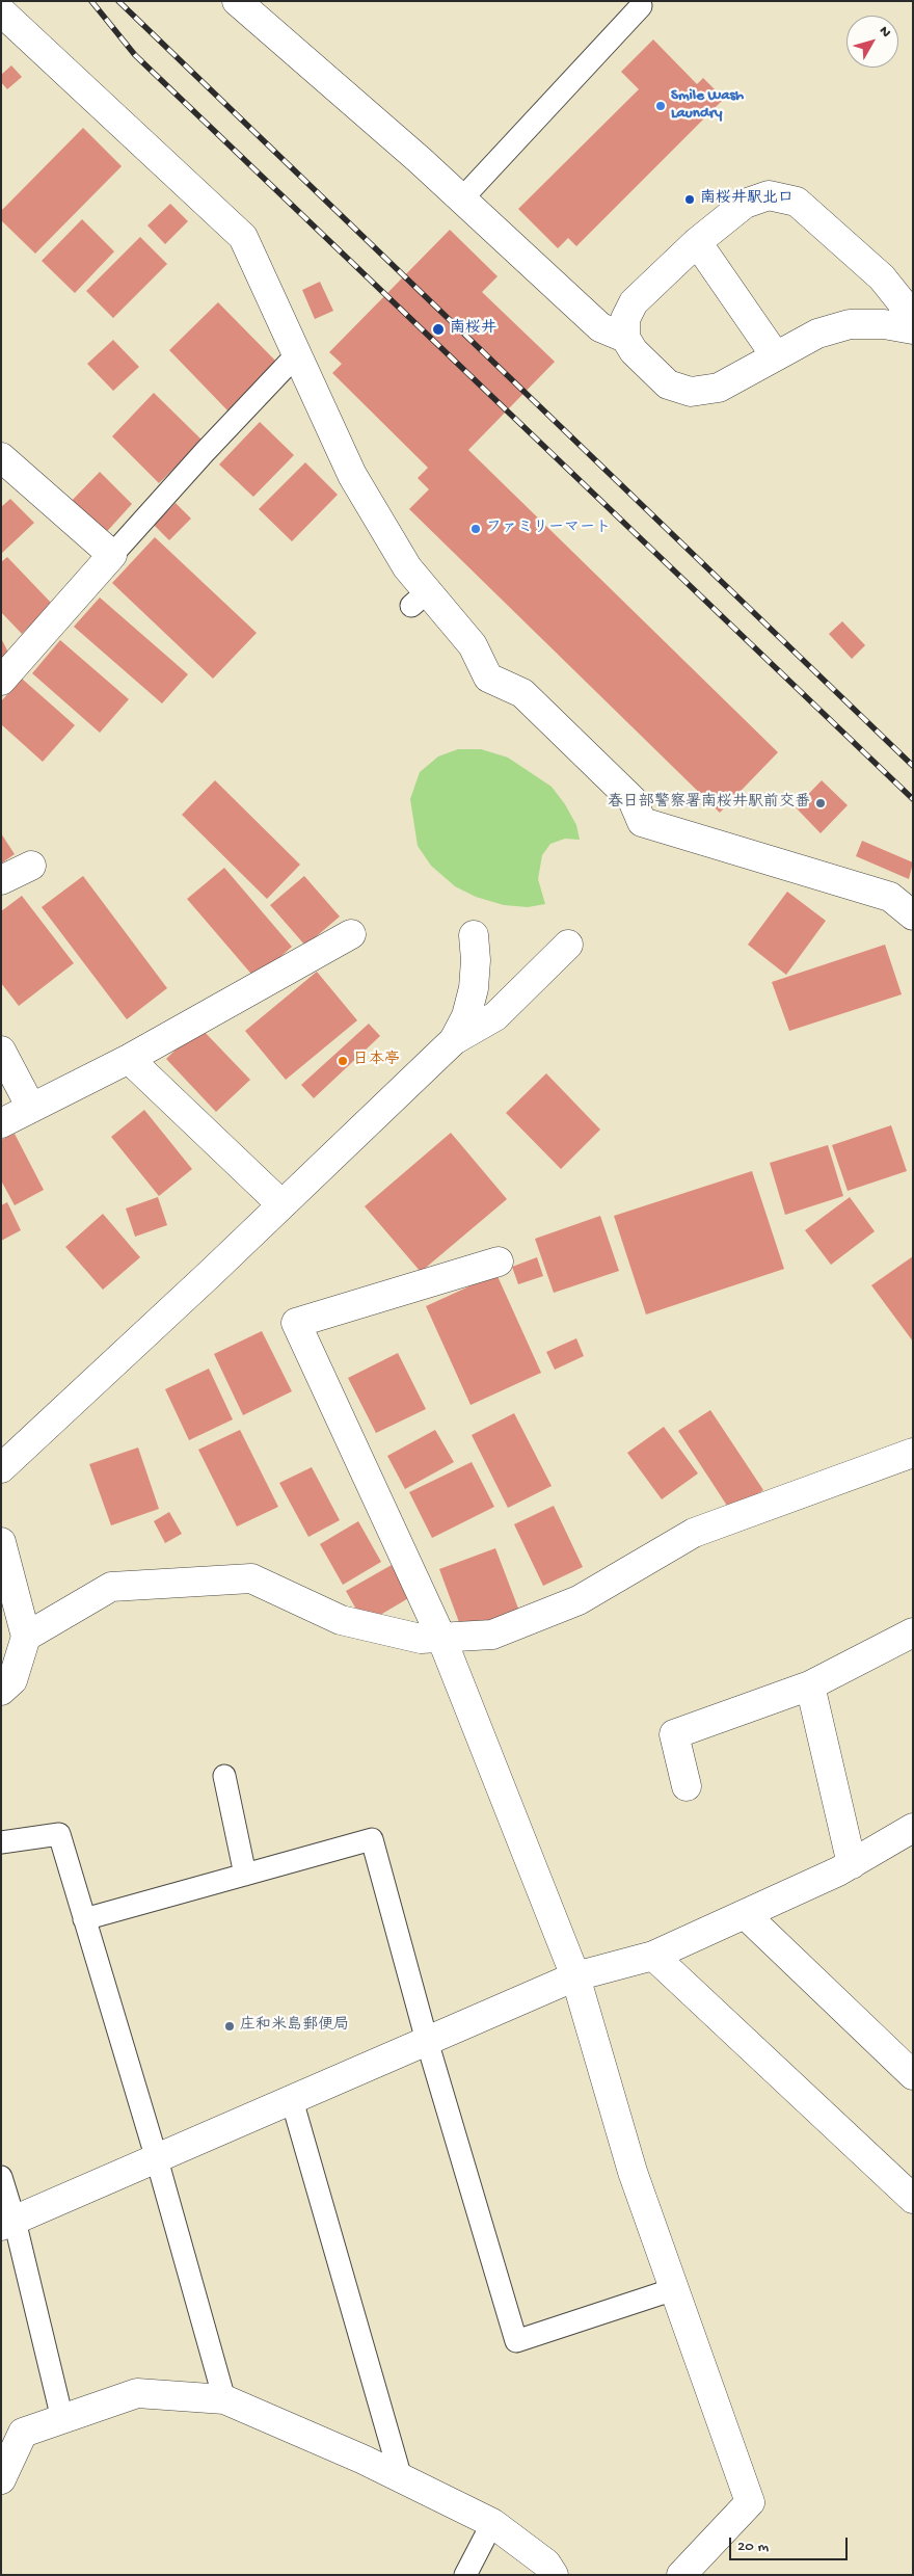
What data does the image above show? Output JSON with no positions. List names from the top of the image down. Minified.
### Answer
{"places":["Smile Wash Laundry","南桜井駅北口","南桜井","ファミリーマート","春日部警察署南桜井駅前交番","日本亭","庄和米島郵便局"],"scale_bar":"20 m","north":"top right"}
